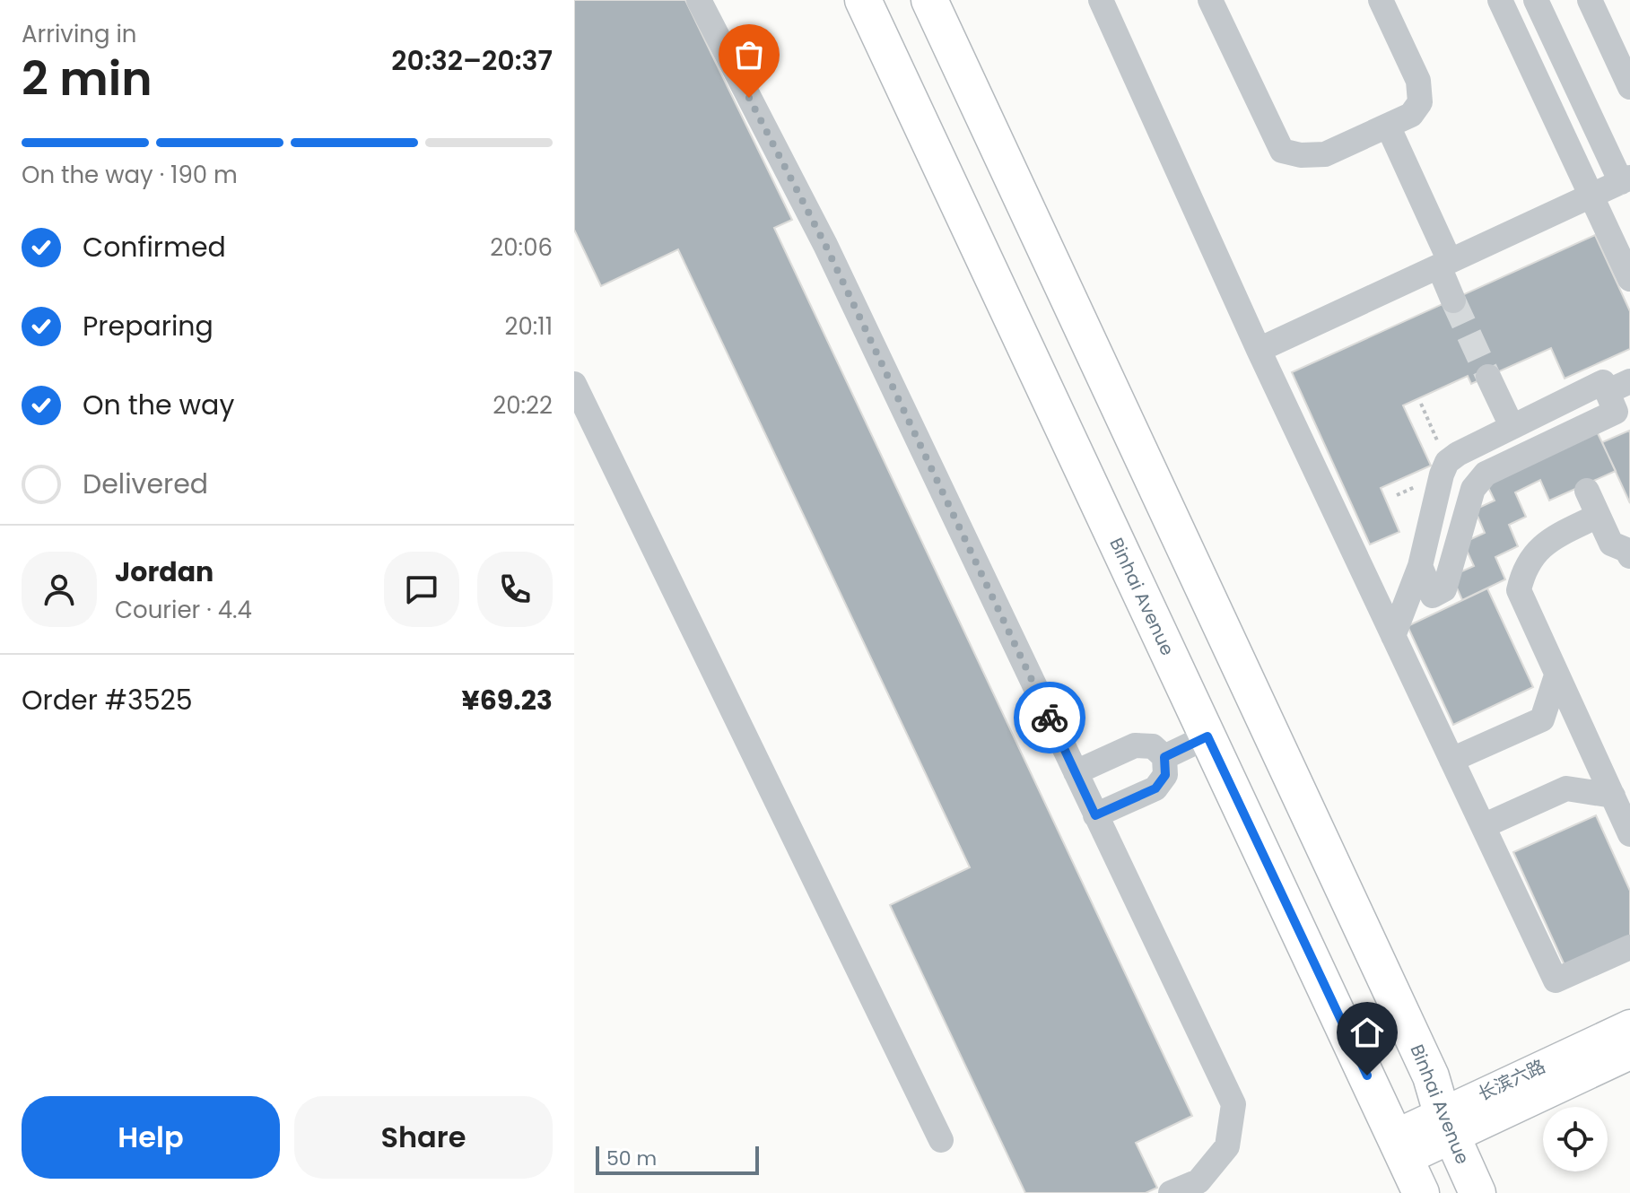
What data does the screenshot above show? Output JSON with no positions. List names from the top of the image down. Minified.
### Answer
{"streets":{"highway":["Binhai Avenue"],"main road":["长滨六路"]},"crossings":[["Binhai Avenue","长滨六路"]],"scale_bar":"50 m","page":{"heading":["2 min","Arriving in","20:32–20:37"],"panel":["Jordan","Courier · 4.4","Order #3525","¥69.23"],"bar":"On the way · 190 m","list":[["Confirmed","20:06"],["Preparing","20:11"],["On the way","20:22"],"Delivered"],"buttons":["Help","Share"],"scale":"50 m"}}
